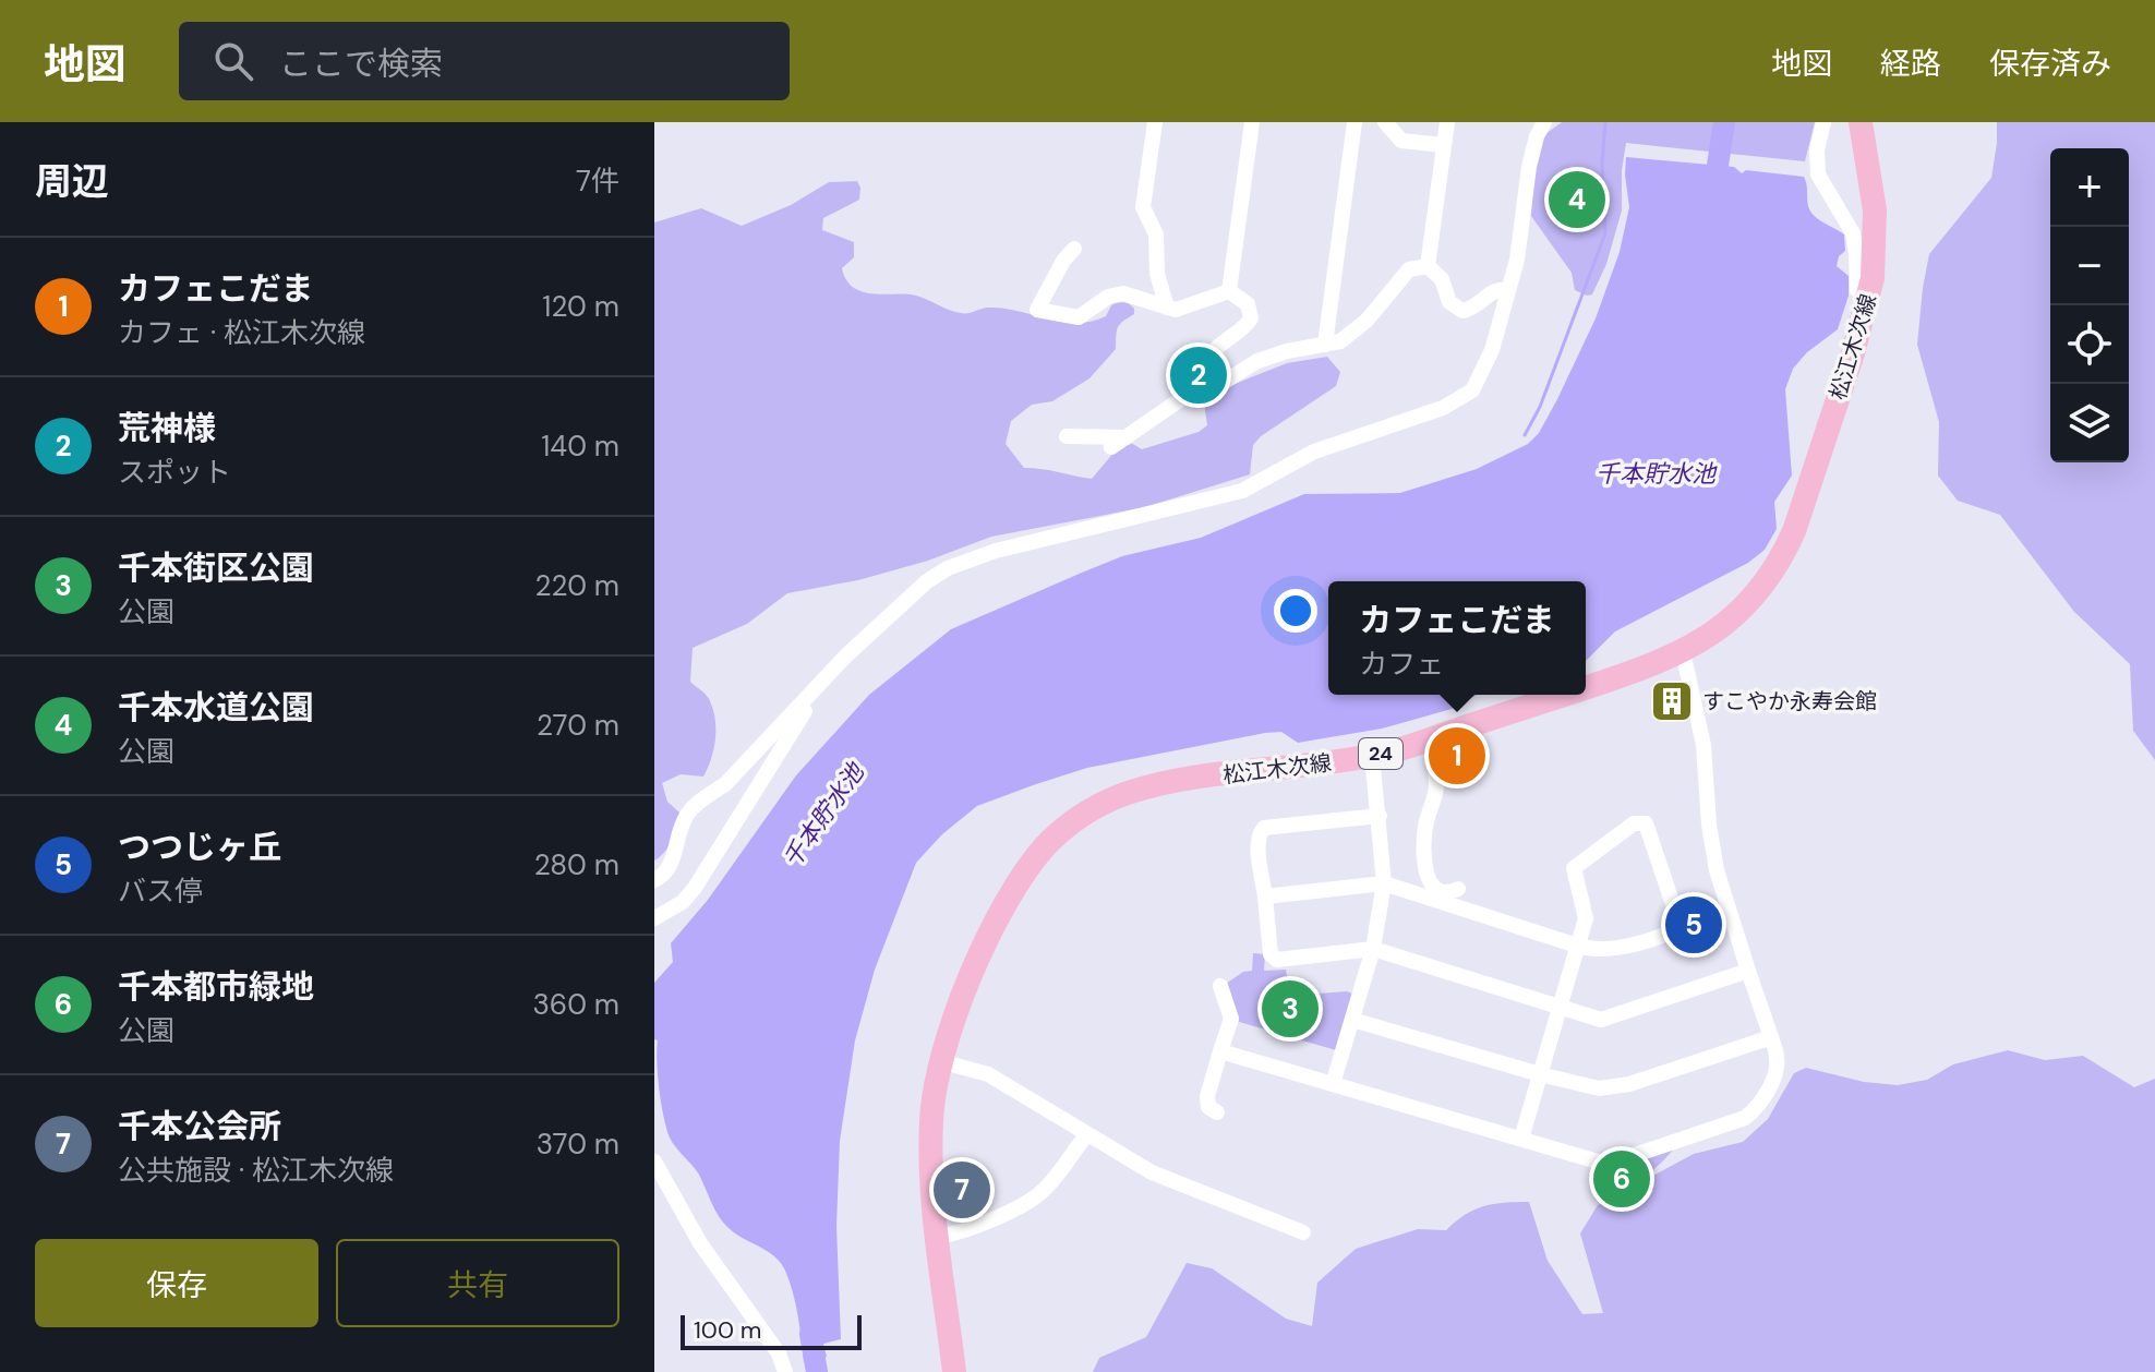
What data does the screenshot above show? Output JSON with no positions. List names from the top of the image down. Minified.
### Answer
{"streets":{"main road":["松江木次線","24"]},"water":["千本貯水池"],"places":{"building":["すこやか永寿会館"]},"scale_bar":"100 m","page":{"header":"地図","search":"ここで検索","nav":["地図","経路","保存済み"],"heading":["周辺","7件"],"map_buttons":["+","−"],"pins":["4","2","1","5","3","6","7"],"list":[{"mark":"1","name":"カフェこだま","note":"カフェ · 松江木次線","value":"120 m"},{"mark":"2","name":"荒神様","note":"スポット","value":"140 m"},{"mark":"3","name":"千本街区公園","note":"公園","value":"220 m"},{"mark":"4","name":"千本水道公園","note":"公園","value":"270 m"},{"mark":"5","name":"つつじヶ丘","note":"バス停","value":"280 m"},{"mark":"6","name":"千本都市緑地","note":"公園","value":"360 m"},{"mark":"7","name":"千本公会所","note":"公共施設 · 松江木次線","value":"370 m"}],"popup":["カフェこだま","カフェ"],"buttons":["保存","共有"],"scale":"100 m"}}
